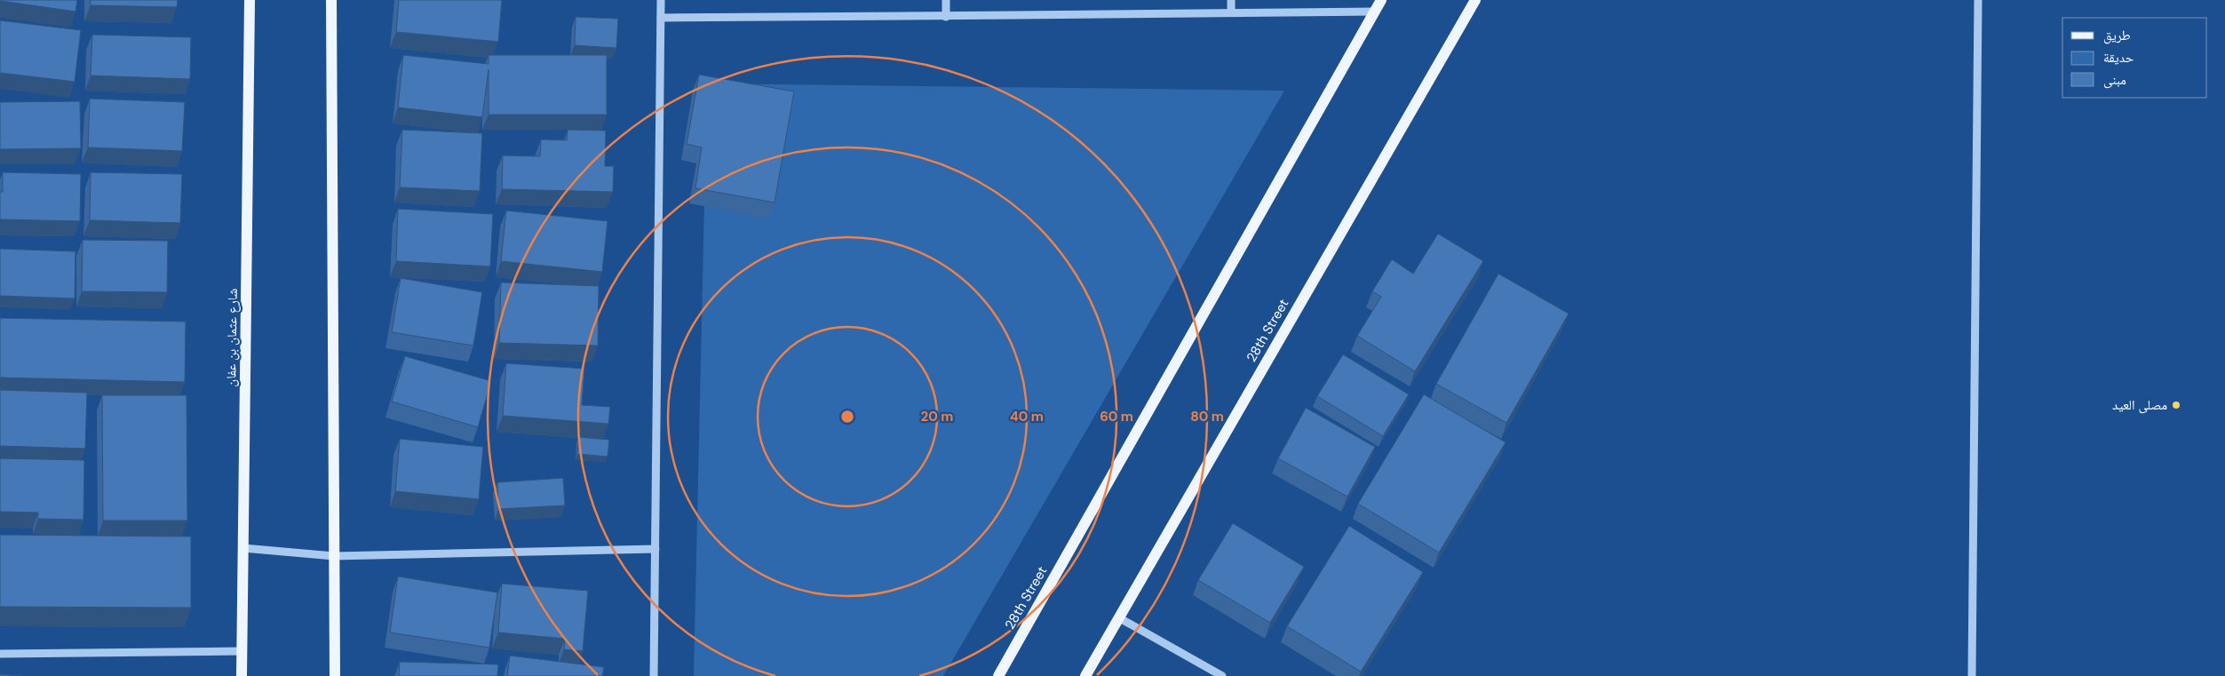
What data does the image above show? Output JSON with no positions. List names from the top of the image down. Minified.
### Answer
{"streets":{"main road":["28th Street","شارع عثمان بن عفان"]},"places":["مصلى العيد"],"legend":["طريق","حديقة","مبنى"],"rings":["20 m","40 m","60 m","80 m"]}
